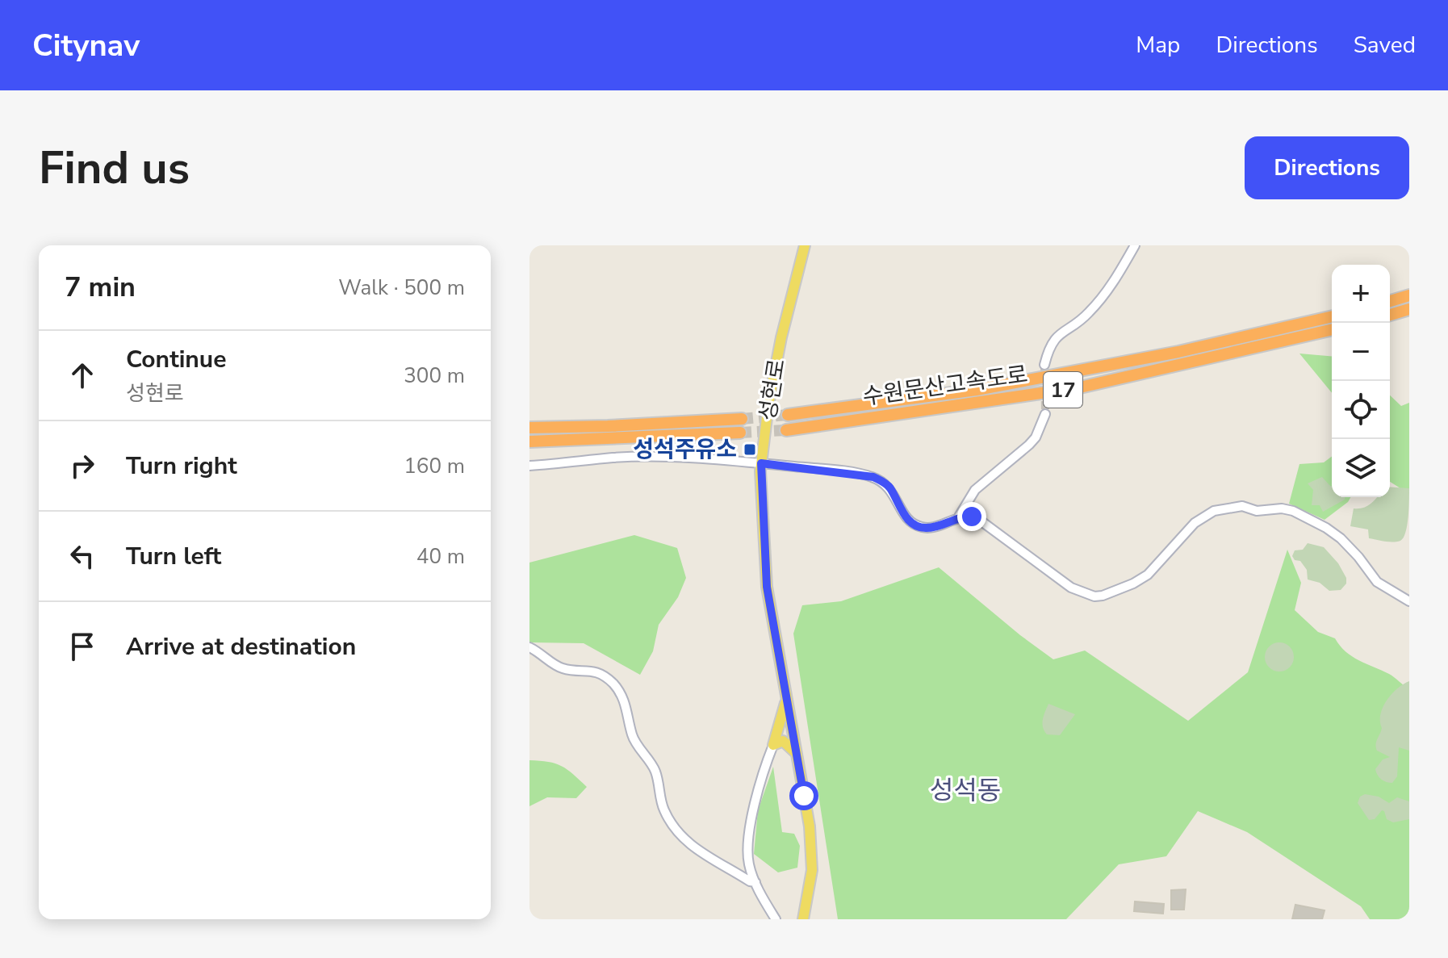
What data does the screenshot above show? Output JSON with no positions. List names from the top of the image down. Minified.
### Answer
{"streets":{"highway":["수원문산고속도로","17"],"main road":["성현로"]},"districts":["성석동"],"places":{"transit":["성석주유소"]},"page":{"header":"Citynav","nav":["Map","Directions","Saved"],"buttons":"Directions","title":"Find us","heading":["7 min","Walk · 500 m"],"map_buttons":["+","−"],"list":[["Continue","성현로","300 m"],["Turn right","160 m"],["Turn left","40 m"],"Arrive at destination"]}}
